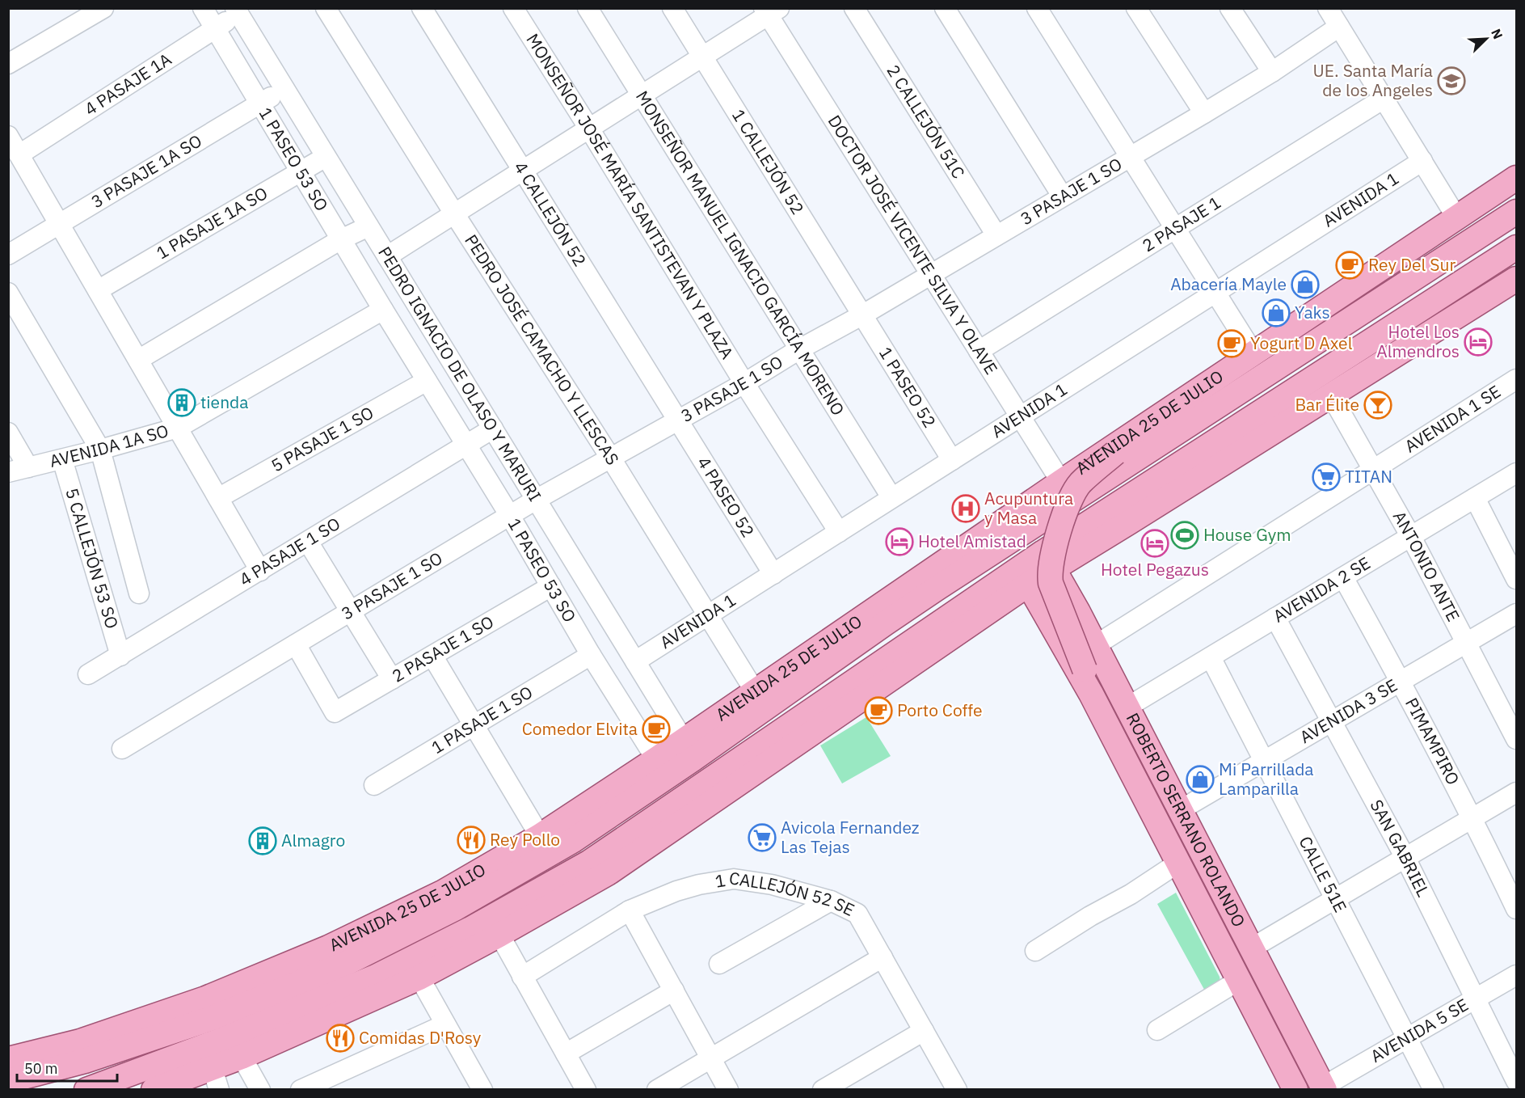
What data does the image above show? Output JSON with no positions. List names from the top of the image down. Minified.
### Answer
{"streets":{"main road":["AVENIDA 25 DE JULIO","ROBERTO SERRANO ROLANDO"],"street":["4 PASAJE 1A","2 CALLEJÓN 51C","1 PASEO 53 SO","1 CALLEJÓN 52","3 PASAJE 1A SO","3 PASAJE 1 SO","MONSEÑOR JOSÉ MARÍA SANTISTEVAN Y PLAZA","AVENIDA 1","4 CALLEJÓN 52","1 PASAJE 1A SO","2 PASAJE 1","DOCTOR JOSÉ VICENTE SILVA Y OLAVE","MONSEÑOR MANUEL IGNACIO GARCÍA MORENO","PEDRO JOSÉ CAMACHO Y LLESCAS","PEDRO IGNACIO DE OLASO Y MARURI","1 PASEO 52","AVENIDA 1 SE","5 PASAJE 1 SO","AVENIDA 1A SO","4 PASEO 52","4 PASAJE 1 SO","5 CALLEJÓN 53 SO","ANTONIO ANTE","AVENIDA 2 SE","2 PASAJE 1 SO","AVENIDA 3 SE","1 PASAJE 1 SO","PIMAMPIRO","SAN GABRIEL","CALLE 51E","1 CALLEJÓN 52 SE","AVENIDA 5 SE"]},"crossings":[["4 PASAJE 1A","1 PASEO 53 SO"],["4 PASAJE 1A","PEDRO IGNACIO DE OLASO Y MARURI"],["2 CALLEJÓN 51C","3 PASAJE 1 SO"],["1 PASEO 53 SO","3 PASAJE 1A SO"],["1 PASEO 53 SO","3 PASAJE 1 SO"],["1 PASEO 53 SO","1 PASAJE 1A SO"],["1 PASEO 53 SO","AVENIDA 25 DE JULIO"],["1 PASEO 53 SO","5 PASAJE 1 SO"],["1 PASEO 53 SO","AVENIDA 1A SO"],["1 PASEO 53 SO","4 PASAJE 1 SO"],["1 PASEO 53 SO","2 PASAJE 1 SO"],["1 PASEO 53 SO","1 PASAJE 1 SO"],["1 CALLEJÓN 52","3 PASAJE 1 SO"],["1 CALLEJÓN 52","1 PASEO 52"],["3 PASAJE 1A SO","PEDRO IGNACIO DE OLASO Y MARURI"],["3 PASAJE 1 SO","MONSEÑOR JOSÉ MARÍA SANTISTEVAN Y PLAZA"],["3 PASAJE 1 SO","4 CALLEJÓN 52"],["3 PASAJE 1 SO","DOCTOR JOSÉ VICENTE SILVA Y OLAVE"],["3 PASAJE 1 SO","MONSEÑOR MANUEL IGNACIO GARCÍA MORENO"],["3 PASAJE 1 SO","PEDRO JOSÉ CAMACHO Y LLESCAS"],["3 PASAJE 1 SO","PEDRO IGNACIO DE OLASO Y MARURI"],["3 PASAJE 1 SO","1 PASEO 52"],["3 PASAJE 1 SO","4 PASEO 52"],["3 PASAJE 1 SO","2 PASAJE 1 SO"],["MONSEÑOR JOSÉ MARÍA SANTISTEVAN Y PLAZA","AVENIDA 1"],["AVENIDA 1","DOCTOR JOSÉ VICENTE SILVA Y OLAVE"],["AVENIDA 1","MONSEÑOR MANUEL IGNACIO GARCÍA MORENO"],["AVENIDA 1","PEDRO JOSÉ CAMACHO Y LLESCAS"],["AVENIDA 1","PEDRO IGNACIO DE OLASO Y MARURI"],["AVENIDA 1","1 PASEO 52"],["AVENIDA 1","4 PASEO 52"],["4 CALLEJÓN 52","4 PASEO 52"],["1 PASAJE 1A SO","PEDRO IGNACIO DE OLASO Y MARURI"],["2 PASAJE 1","DOCTOR JOSÉ VICENTE SILVA Y OLAVE"],["DOCTOR JOSÉ VICENTE SILVA Y OLAVE","AVENIDA 25 DE JULIO"],["PEDRO JOSÉ CAMACHO Y LLESCAS","AVENIDA 25 DE JULIO"],["PEDRO IGNACIO DE OLASO Y MARURI","AVENIDA 25 DE JULIO"],["PEDRO IGNACIO DE OLASO Y MARURI","4 PASAJE 1 SO"],["AVENIDA 1 SE","ANTONIO ANTE"],["AVENIDA 1 SE","ROBERTO SERRANO ROLANDO"],["AVENIDA 1A SO","5 CALLEJÓN 53 SO"],["4 PASAJE 1 SO","5 CALLEJÓN 53 SO"],["ANTONIO ANTE","AVENIDA 2 SE"],["ANTONIO ANTE","AVENIDA 3 SE"],["AVENIDA 2 SE","PIMAMPIRO"],["AVENIDA 2 SE","ROBERTO SERRANO ROLANDO"],["AVENIDA 2 SE","SAN GABRIEL"],["AVENIDA 2 SE","CALLE 51E"],["AVENIDA 3 SE","PIMAMPIRO"],["AVENIDA 3 SE","ROBERTO SERRANO ROLANDO"],["AVENIDA 3 SE","SAN GABRIEL"],["AVENIDA 3 SE","CALLE 51E"],["ROBERTO SERRANO ROLANDO","AVENIDA 5 SE"],["SAN GABRIEL","AVENIDA 5 SE"],["CALLE 51E","AVENIDA 5 SE"]],"places":{"school or university":["UE. Santa María de los Angeles"],"cafe":["Rey Del Sur","Yogurt D Axel","Porto Coffe","Comedor Elvita"],"shop":["Abacería Mayle","Yaks","Mi Parrillada Lamparilla"],"hotel":["Hotel Los Almendros","Hotel Amistad","Hotel Pegazus"],"building":["tienda","Almagro"],"bar":["Bar Élite"],"supermarket":["TITAN","Avicola Fernandez Las Tejas"],"hospital":["Acupuntura y Masa"],"sports":["House Gym"],"restaurant":["Rey Pollo","Comidas D'Rosy"]},"scale_bar":"50 m","north":"top right"}
